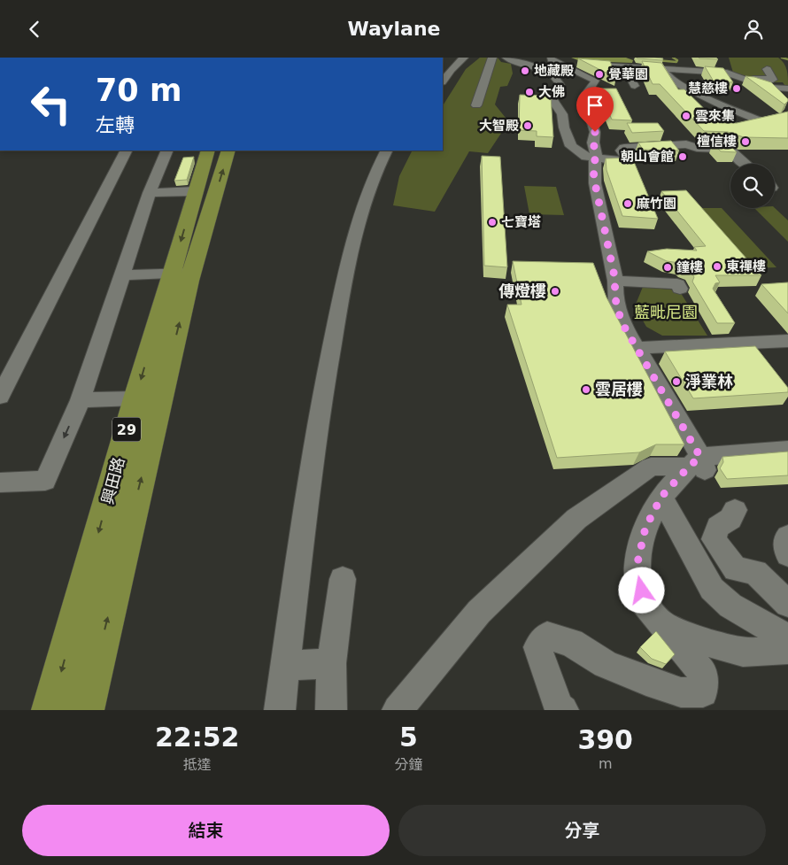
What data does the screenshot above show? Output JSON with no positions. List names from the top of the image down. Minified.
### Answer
{"streets":{"main road":["29","興田路"]},"parks":["藍毗尼園"],"places":["地藏殿","覺華園","慧慈樓","大佛","雲來集","大智殿","檀信樓","朝山會館","麻竹園","七寶塔","東禪樓","鐘樓","傳燈樓","淨業林","雲居樓"],"page":{"header":"Waylane","turn":["70 m","左轉"],"eta":["22:52","抵達","5","分鐘","390","m"],"buttons":["結束","分享"]}}
